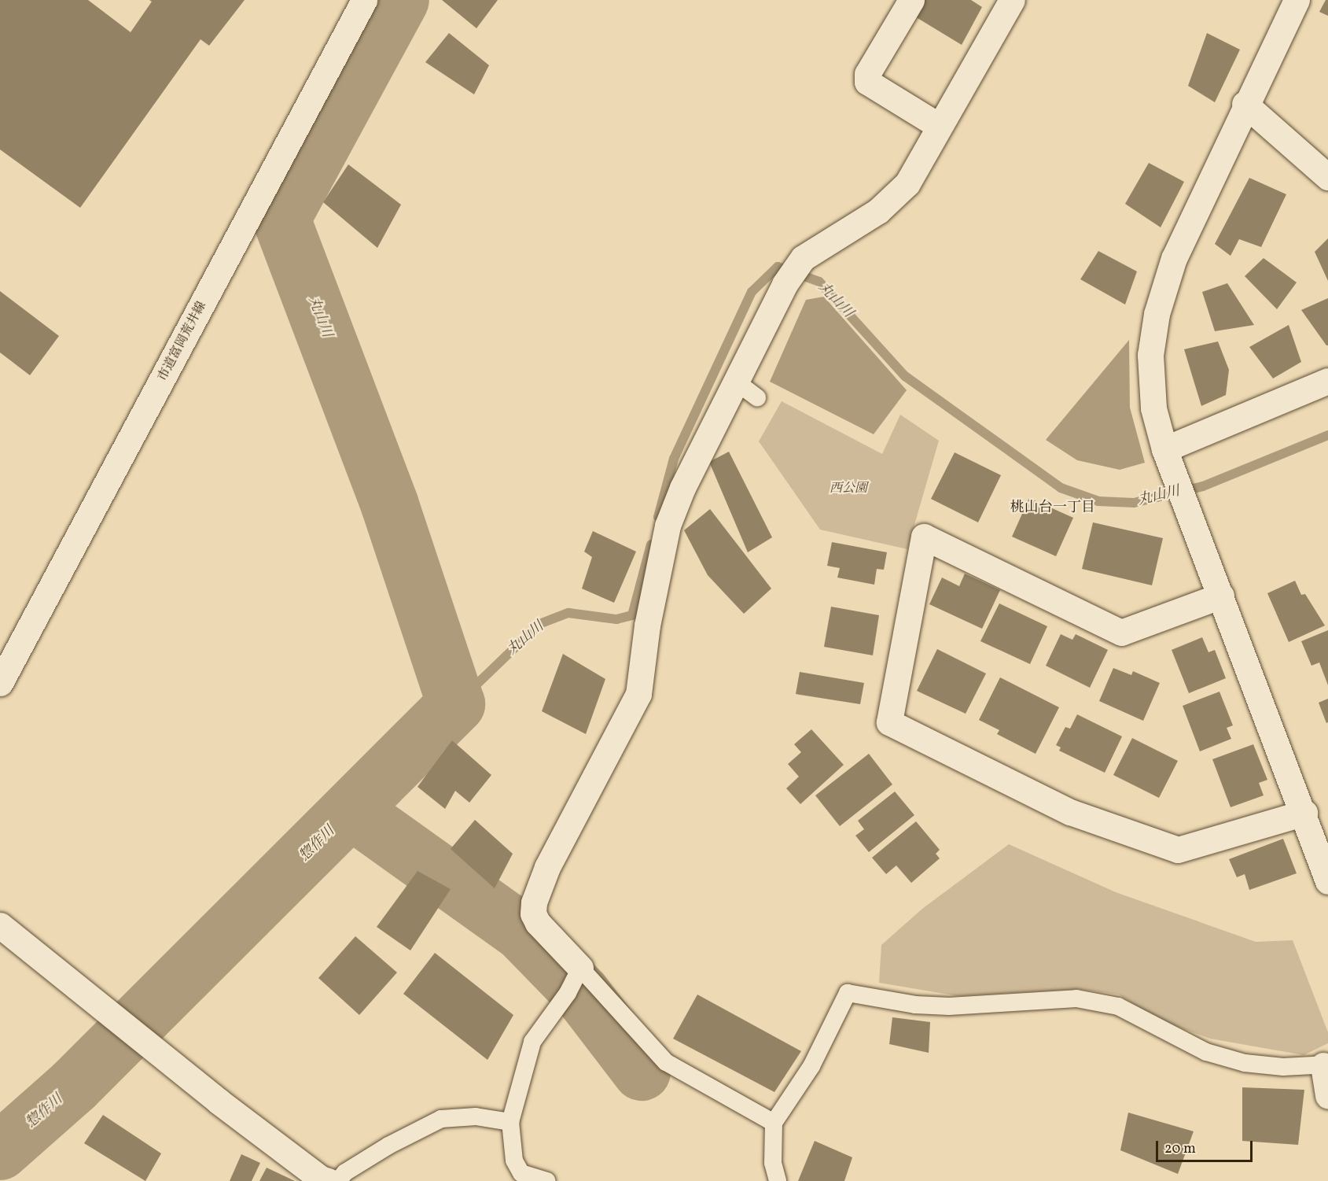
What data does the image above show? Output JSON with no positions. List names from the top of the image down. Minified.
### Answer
{"streets":{"street":["市道富岡荒井線"]},"districts":["桃山台一丁目"],"water":["丸山川","惣作川"],"parks":["西公園"],"scale_bar":"20 m"}
